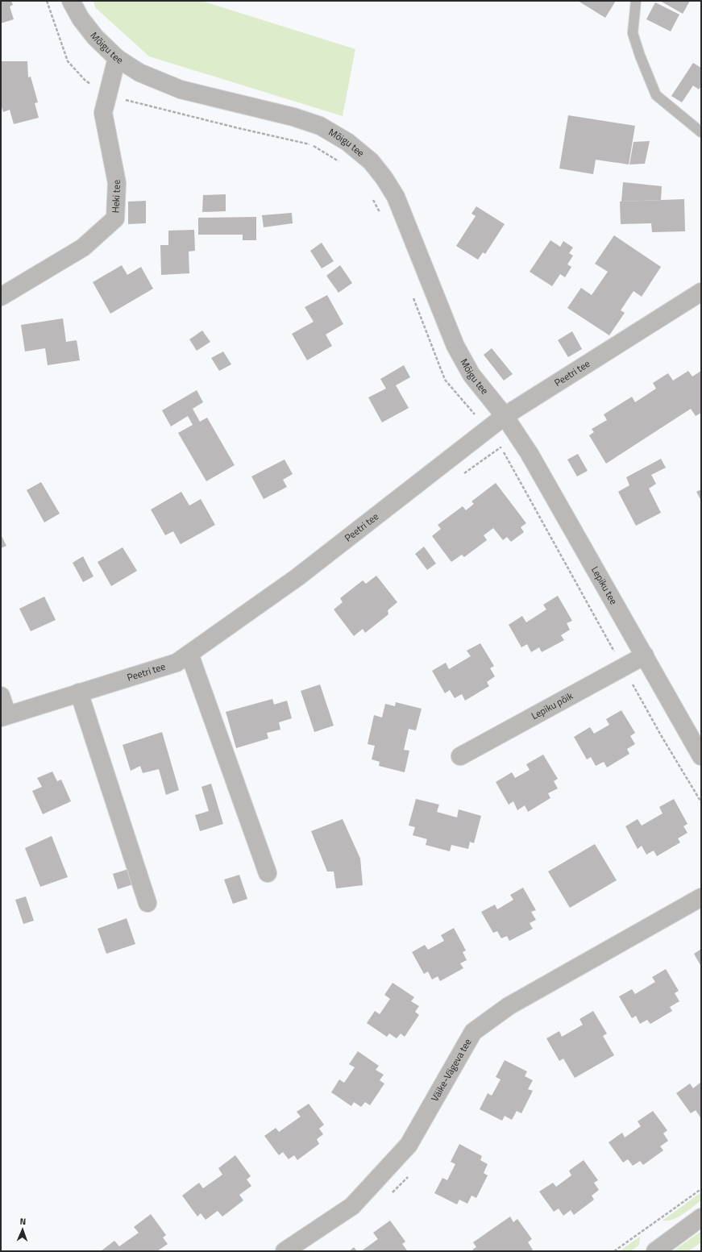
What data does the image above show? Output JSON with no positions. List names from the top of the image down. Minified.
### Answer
{"streets":{"street":["Mõigu tee","Heki tee","Peetri tee","Lepiku tee","Lepiku põik","Väike-Vägeva tee"]},"crossings":[["Mõigu tee","Heki tee"],["Mõigu tee","Peetri tee"],["Mõigu tee","Lepiku tee"],["Peetri tee","Lepiku tee"],["Lepiku tee","Lepiku põik"]],"north":"top"}
